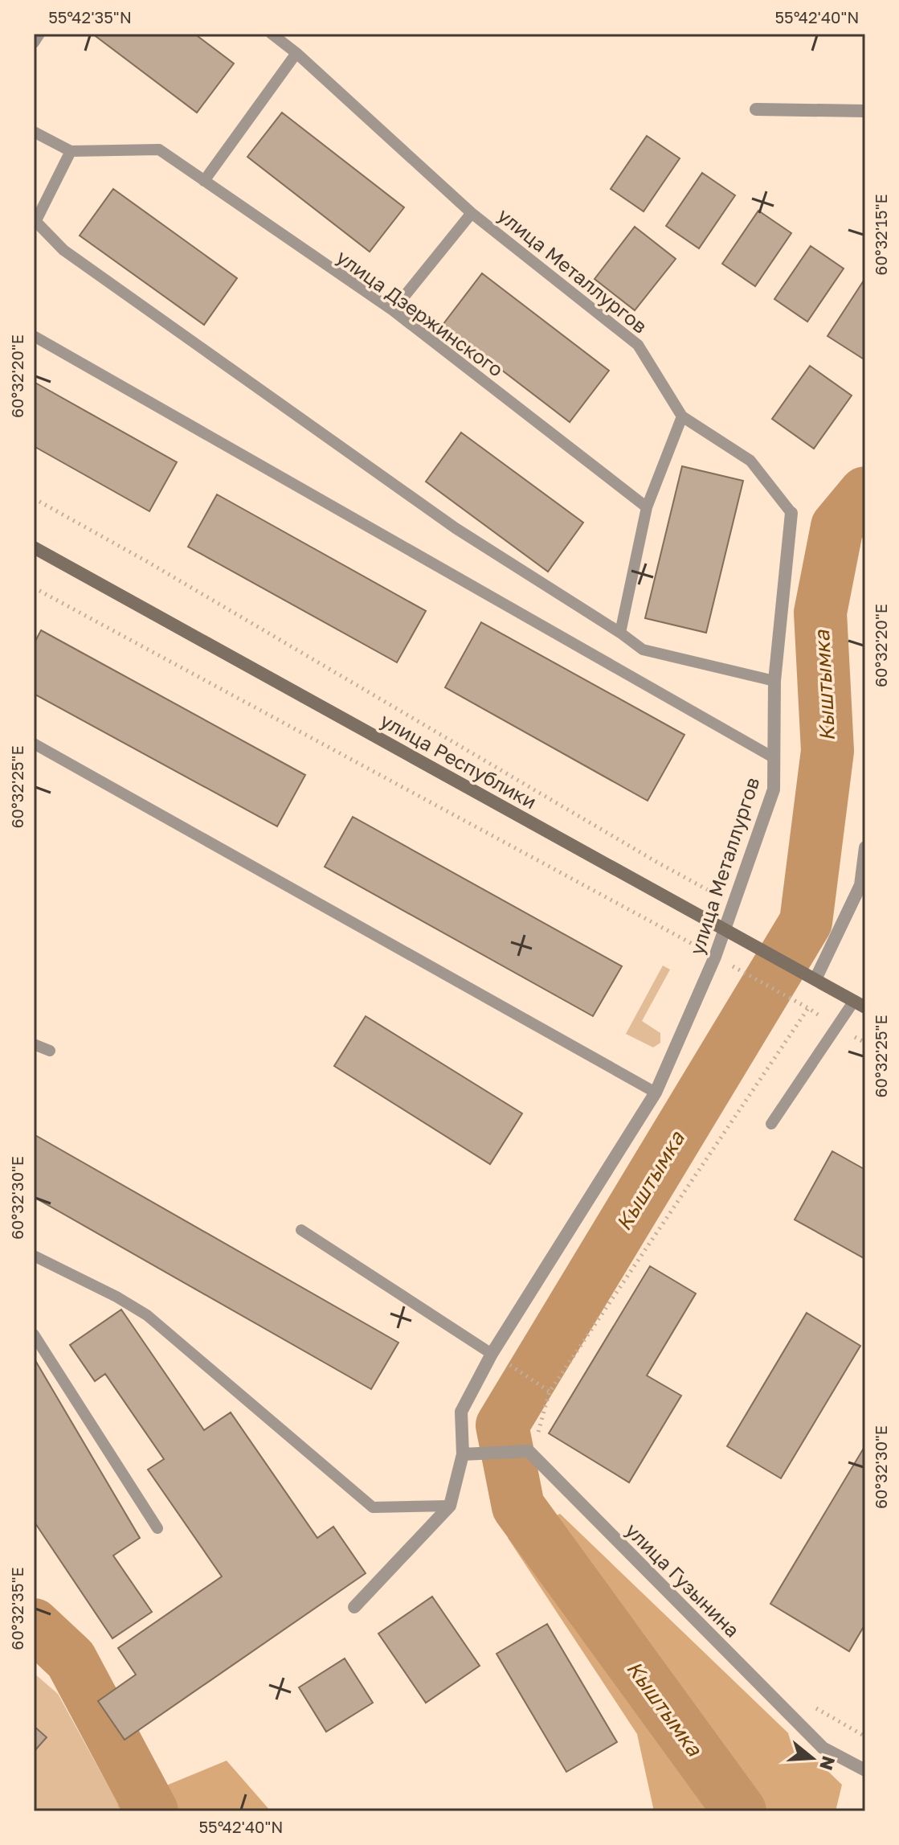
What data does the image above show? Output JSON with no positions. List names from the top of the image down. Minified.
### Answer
{"streets":{"main road":["улица Республики"],"street":["улица Металлургов","улица Гузынина"],"lane":["улица Дзержинского"]},"crossings":[["улица Металлургов","улица Республики"],["улица Металлургов","улица Гузынина"]],"water":["Кыштымка"],"north":"right","coordinates":["55°42'35\"N","55°42'40\"N","60°32'15\"E","60°32'20\"E","60°32'25\"E","60°32'30\"E","60°32'35\"E"]}
